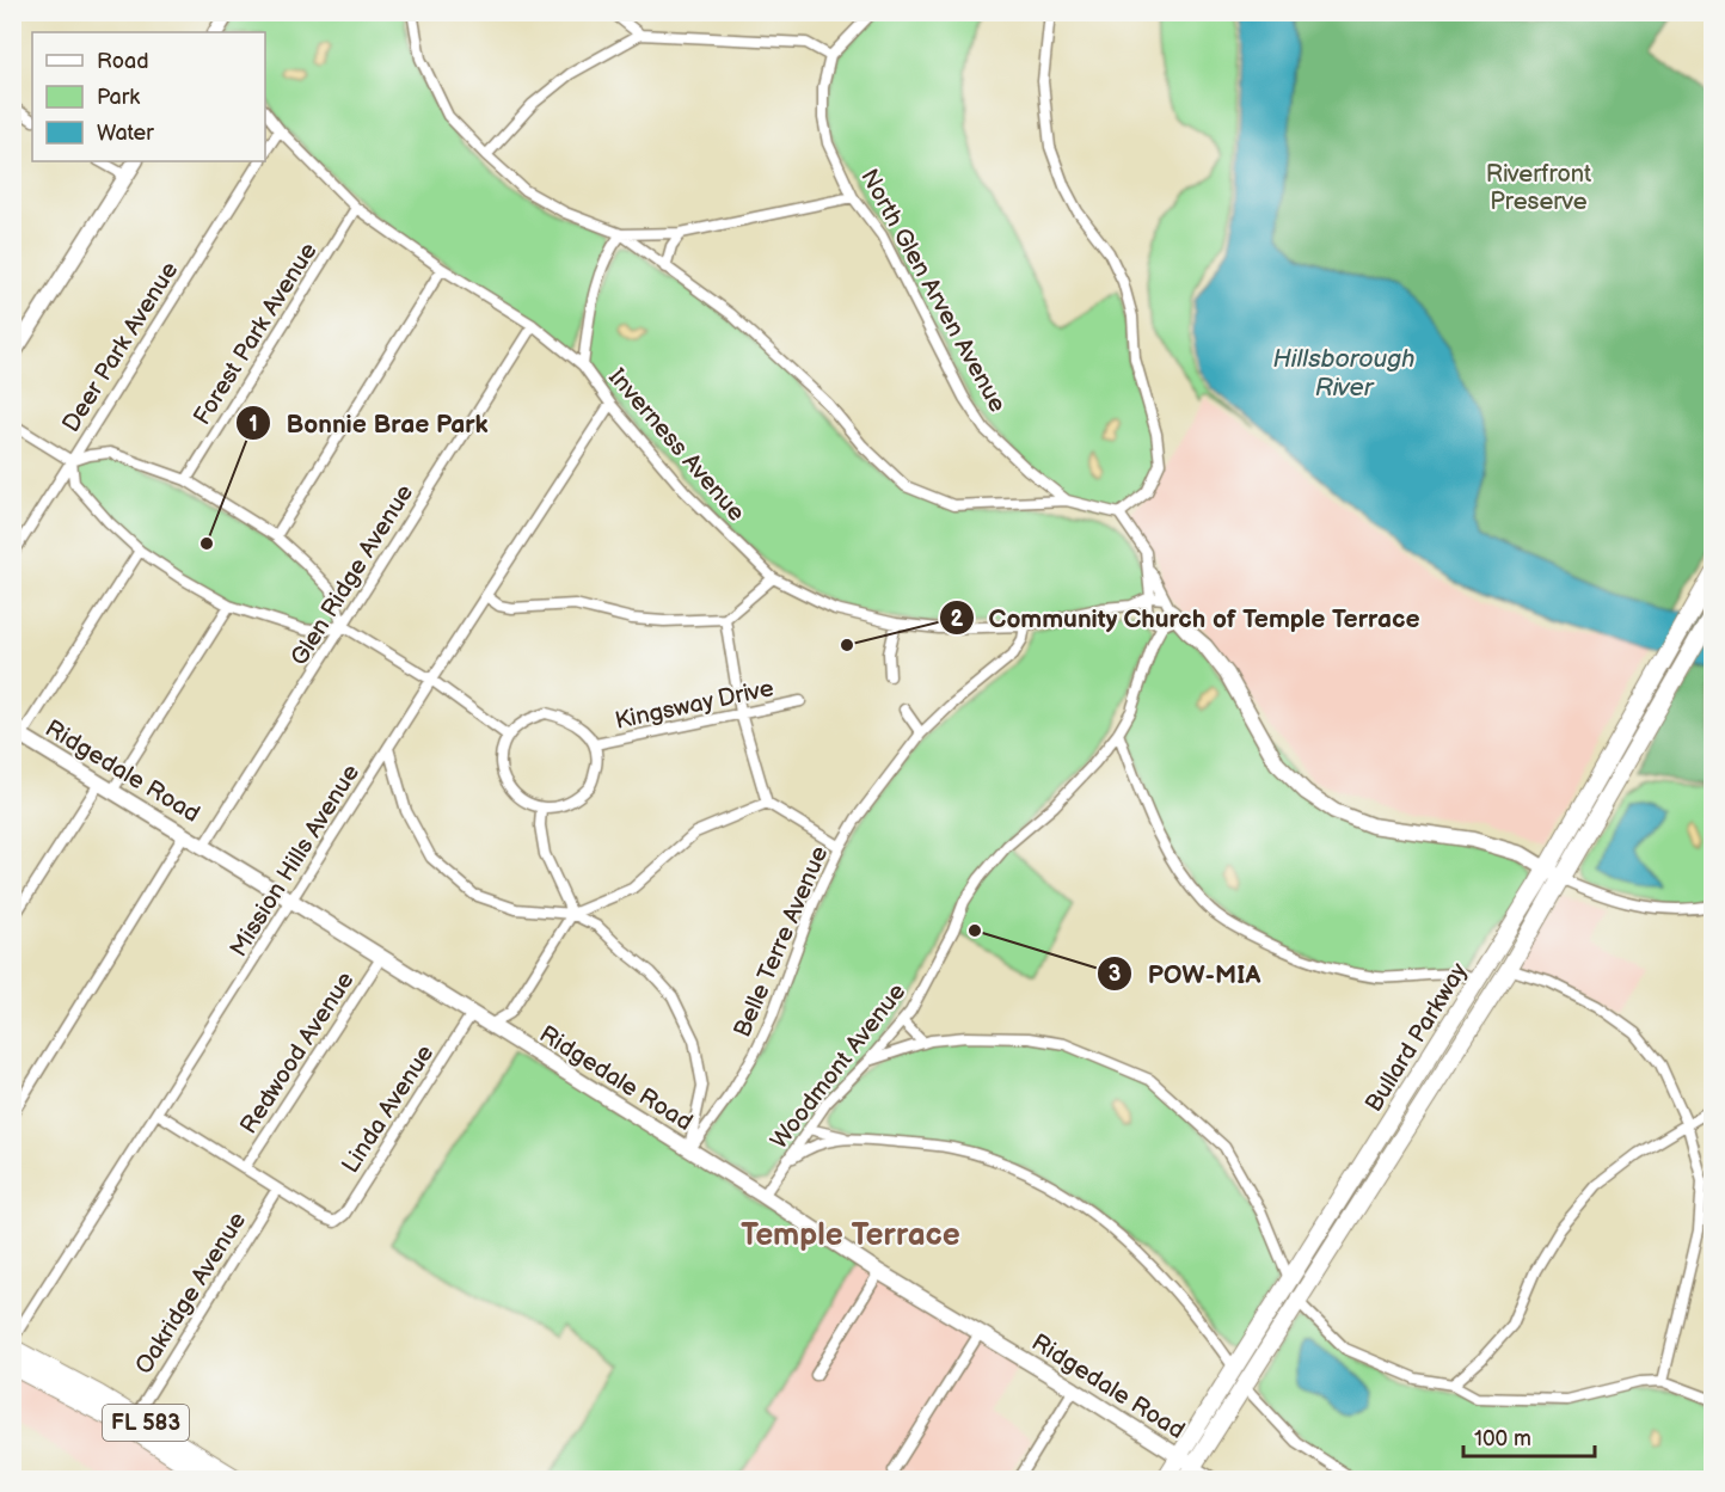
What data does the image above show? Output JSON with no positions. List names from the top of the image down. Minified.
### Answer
{"streets":{"main road":["Bullard Parkway","FL 583"],"street":["North Glen Arven Avenue","Forest Park Avenue","Deer Park Avenue","Inverness Avenue","Glen Ridge Avenue","Kingsway Drive","Ridgedale Road","Mission Hills Avenue","Belle Terre Avenue","Redwood Avenue","Woodmont Avenue","Linda Avenue","Oakridge Avenue"]},"crossings":[["Forest Park Avenue","Inverness Avenue"],["Deer Park Avenue","Inverness Avenue"],["Inverness Avenue","Glen Ridge Avenue"],["Inverness Avenue","Mission Hills Avenue"],["Inverness Avenue","Belle Terre Avenue"],["Inverness Avenue","Woodmont Avenue"],["Glen Ridge Avenue","Ridgedale Road"],["Ridgedale Road","Mission Hills Avenue"],["Ridgedale Road","Belle Terre Avenue"],["Ridgedale Road","Bullard Parkway"],["Ridgedale Road","Redwood Avenue"],["Ridgedale Road","Woodmont Avenue"],["Ridgedale Road","Linda Avenue"],["Linda Avenue","Oakridge Avenue"],["Oakridge Avenue","FL 583"]],"districts":["Temple Terrace"],"water":["Hillsborough River"],"parks":["Riverfront Preserve"],"places":["Bonnie Brae Park","Community Church of Temple Terrace","POW-MIA"],"legend":["Road","Park","Water"],"scale_bar":"100 m"}
